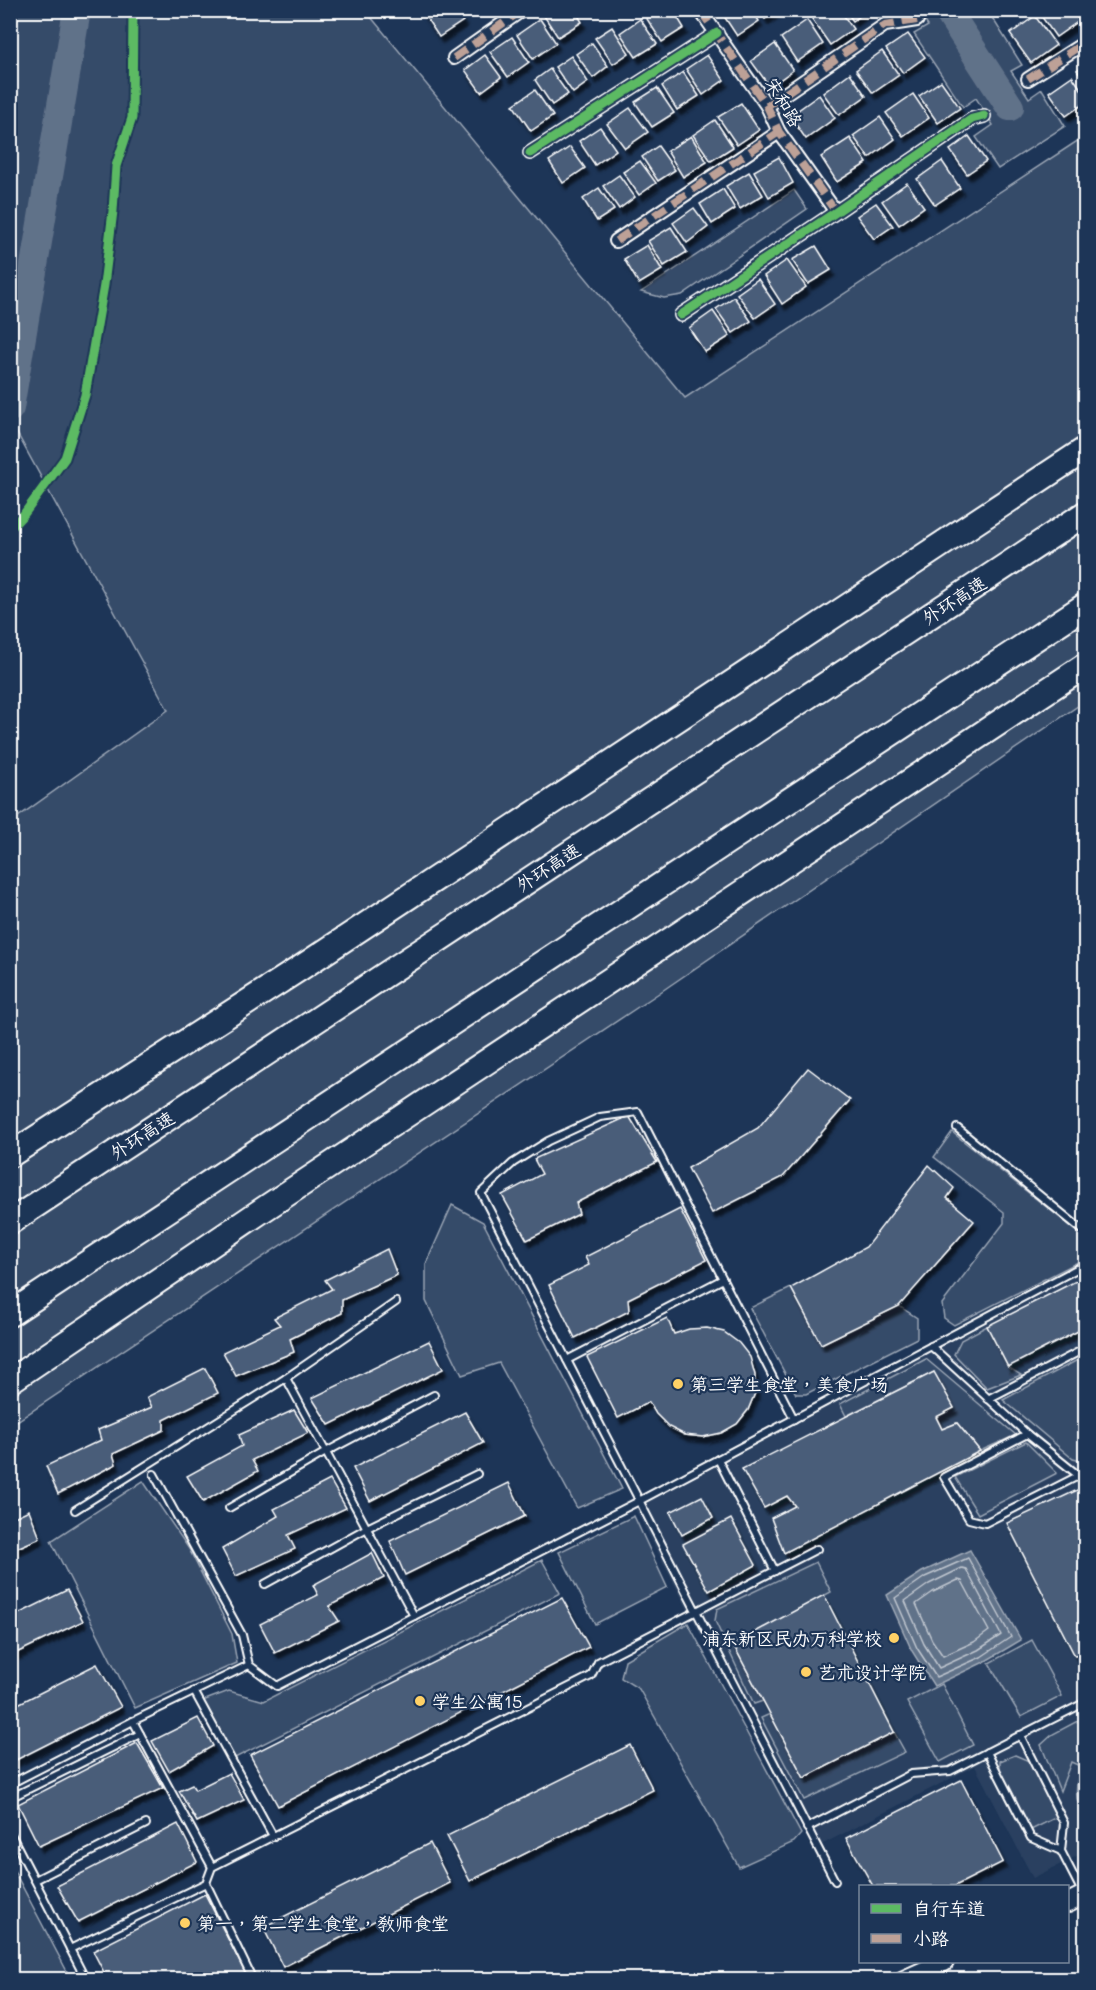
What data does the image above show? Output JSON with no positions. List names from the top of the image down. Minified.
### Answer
{"streets":{"highway":["外环高速"],"street":["宋和路"]},"places":["第三学生食堂，美食广场","浦东新区民办万科学校","艺术设计学院","学生公寓15","第一，第二学生食堂，教师食堂"],"legend":["自行车道","小路"]}
